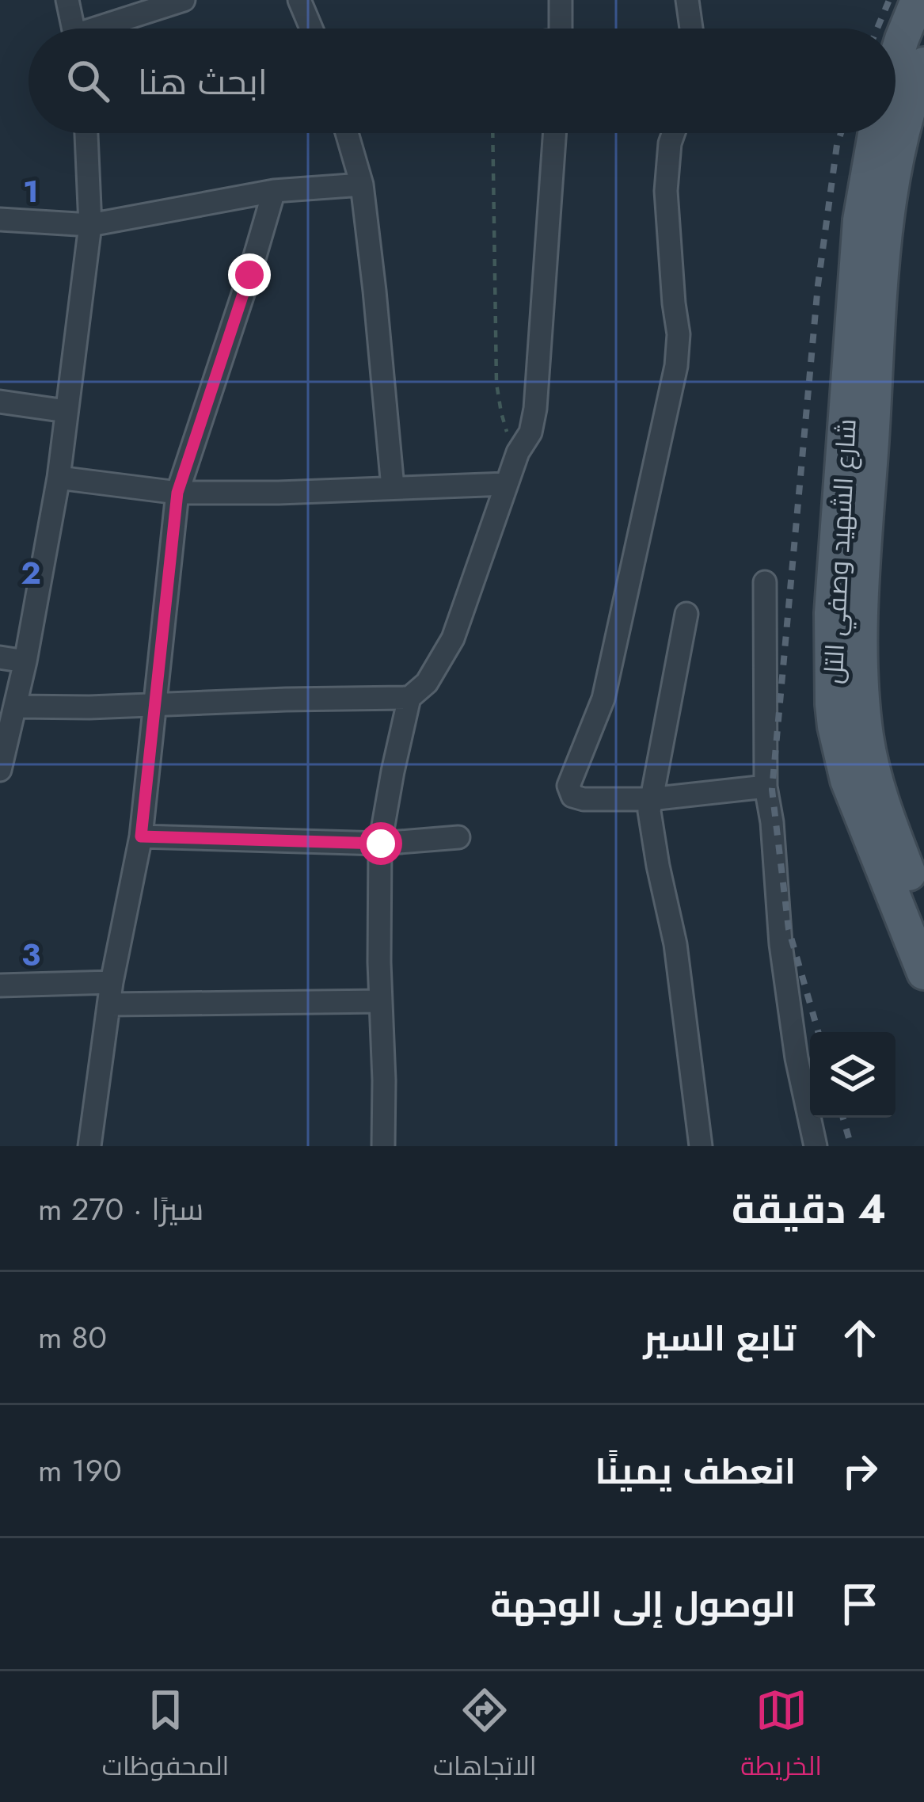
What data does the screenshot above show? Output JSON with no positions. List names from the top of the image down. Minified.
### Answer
{"streets":{"main road":["شارع الشهيد وصفي التل"]},"page":{"search":"ابحث هنا","heading":["4 دقيقة","سيرًا · 270 m"],"list":[["تابع السير","80 m"],["انعطف يمينًا","190 m"],"الوصول إلى الوجهة"],"nav":["الخريطة","الاتجاهات","المحفوظات"]},"grid":{"rows":["1","2","3"]}}
